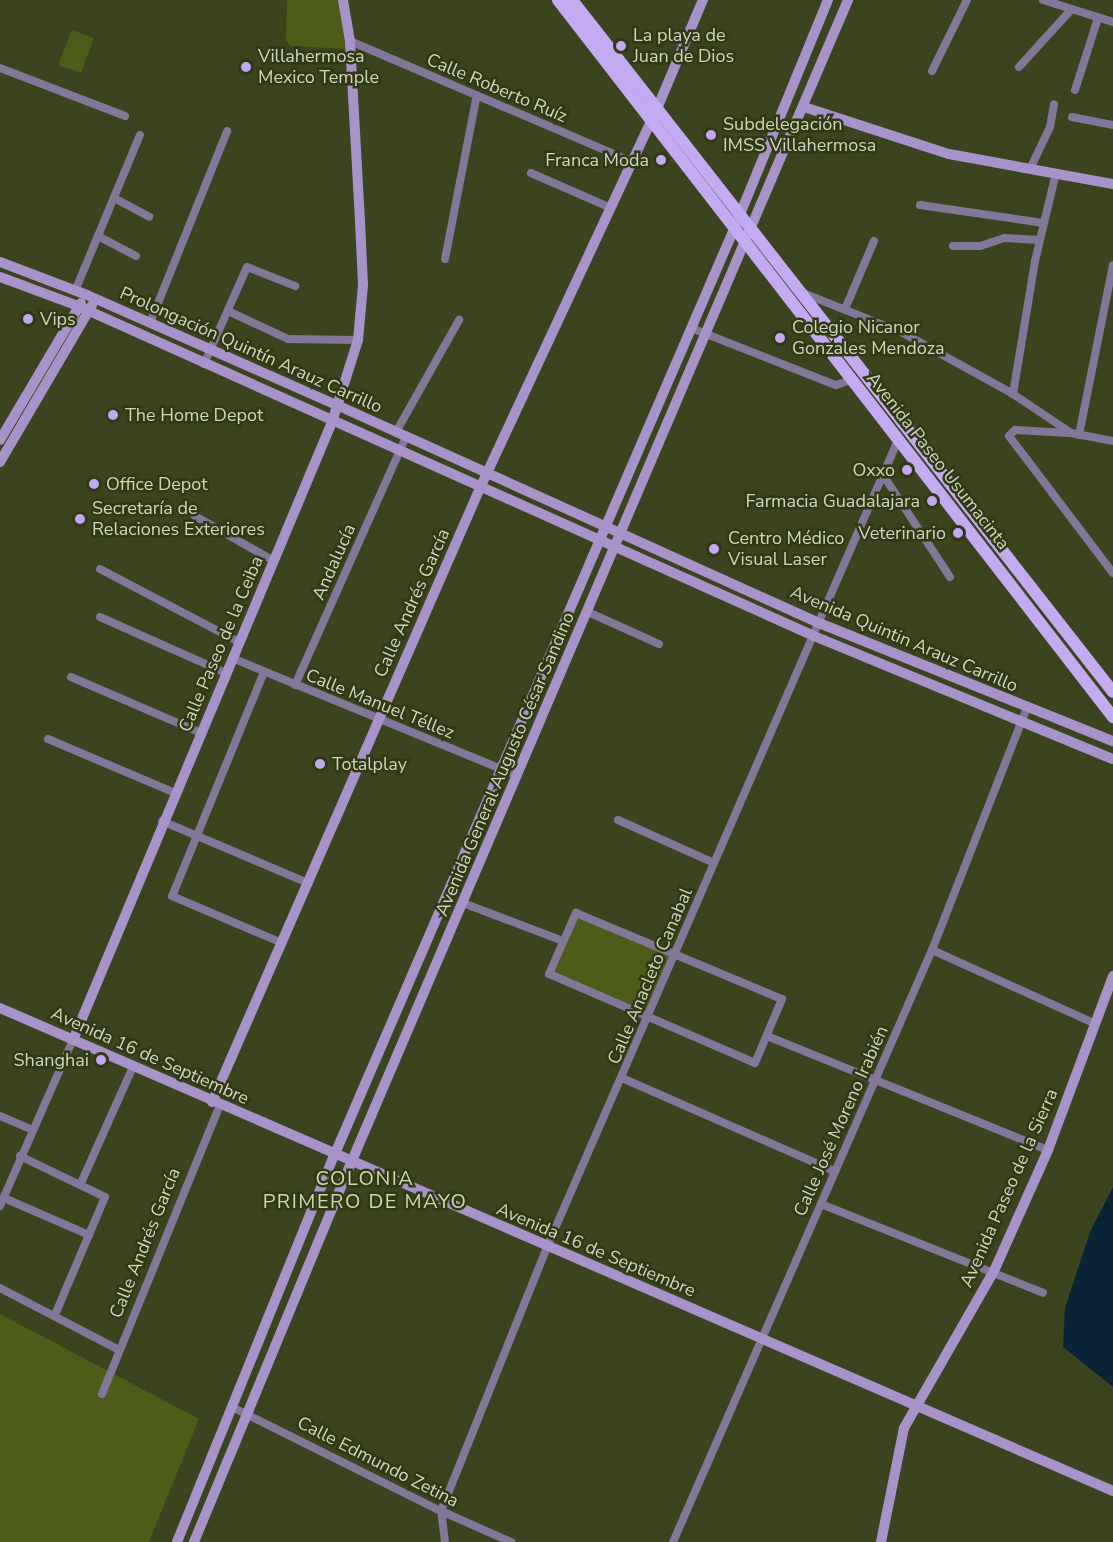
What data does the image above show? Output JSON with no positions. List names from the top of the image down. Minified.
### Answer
{"streets":{"main road":["Prolongación Quintín Arauz Carrillo","Avenida Paseo Usumacinta","Calle Andrés García","Avenida Quintin Arauz Carrillo","Calle Paseo de la Ceiba","Avenida General Augusto César Sandino","Avenida 16 de Septiembre","Avenida Paseo de la Sierra"],"street":["Calle Roberto Ruíz","Andalucía","Calle Manuel Téllez","Calle Anacleto Canabal","Calle José Moreno Irabién","Calle Edmundo Zetina"]},"crossings":[["Calle Roberto Ruíz","Calle Andrés García"],["Calle Roberto Ruíz","Calle Paseo de la Ceiba"],["Prolongación Quintín Arauz Carrillo","Andalucía"],["Prolongación Quintín Arauz Carrillo","Calle Andrés García"],["Prolongación Quintín Arauz Carrillo","Avenida Quintin Arauz Carrillo"],["Prolongación Quintín Arauz Carrillo","Calle Paseo de la Ceiba"],["Prolongación Quintín Arauz Carrillo","Avenida General Augusto César Sandino"],["Avenida Paseo Usumacinta","Calle Andrés García"],["Avenida Paseo Usumacinta","Avenida General Augusto César Sandino"],["Avenida Paseo Usumacinta","Calle Anacleto Canabal"],["Andalucía","Calle Manuel Téllez"],["Calle Andrés García","Avenida Quintin Arauz Carrillo"],["Calle Andrés García","Calle Manuel Téllez"],["Calle Andrés García","Avenida 16 de Septiembre"],["Avenida Quintin Arauz Carrillo","Avenida General Augusto César Sandino"],["Avenida Quintin Arauz Carrillo","Calle Anacleto Canabal"],["Avenida Quintin Arauz Carrillo","Calle José Moreno Irabién"],["Calle Paseo de la Ceiba","Calle Manuel Téllez"],["Calle Paseo de la Ceiba","Avenida 16 de Septiembre"],["Calle Manuel Téllez","Avenida General Augusto César Sandino"],["Avenida General Augusto César Sandino","Avenida 16 de Septiembre"],["Avenida General Augusto César Sandino","Calle Edmundo Zetina"],["Calle Anacleto Canabal","Avenida 16 de Septiembre"],["Calle Anacleto Canabal","Calle Edmundo Zetina"],["Avenida 16 de Septiembre","Calle José Moreno Irabién"],["Avenida 16 de Septiembre","Avenida Paseo de la Sierra"]],"districts":["COLONIA PRIMERO DE MAYO"],"places":["La playa de Juan de Dios","Villahermosa Mexico Temple","Subdelegación IMSS Villahermosa","Franca Moda","Vips","Colegio Nicanor Gonzales Mendoza","The Home Depot","Oxxo","Office Depot","Farmacia Guadalajara","Secretaría de Relaciones Exteriores","Veterinario","Centro Médico Visual Laser","Totalplay","Shanghai"]}
